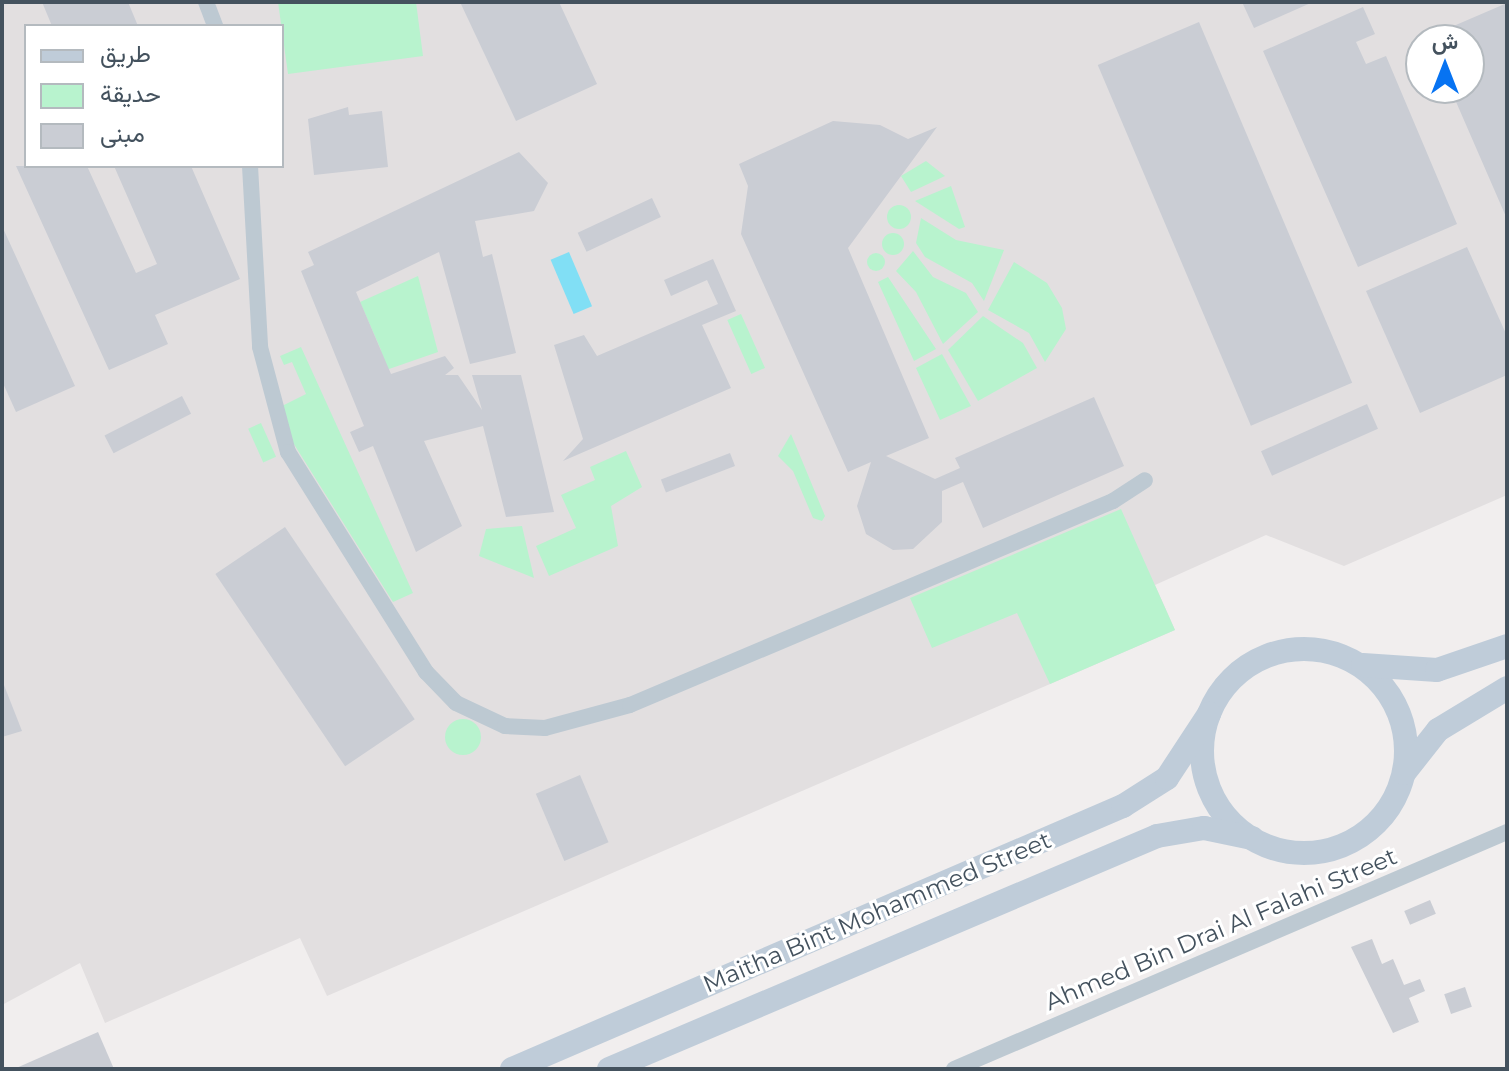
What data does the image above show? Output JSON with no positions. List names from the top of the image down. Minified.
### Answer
{"streets":{"main road":["Maitha Bint Mohammed Street"],"street":["Ahmed Bin Drai Al Falahi Street"]},"legend":["طريق","حديقة","مبنى"],"north":"top"}
